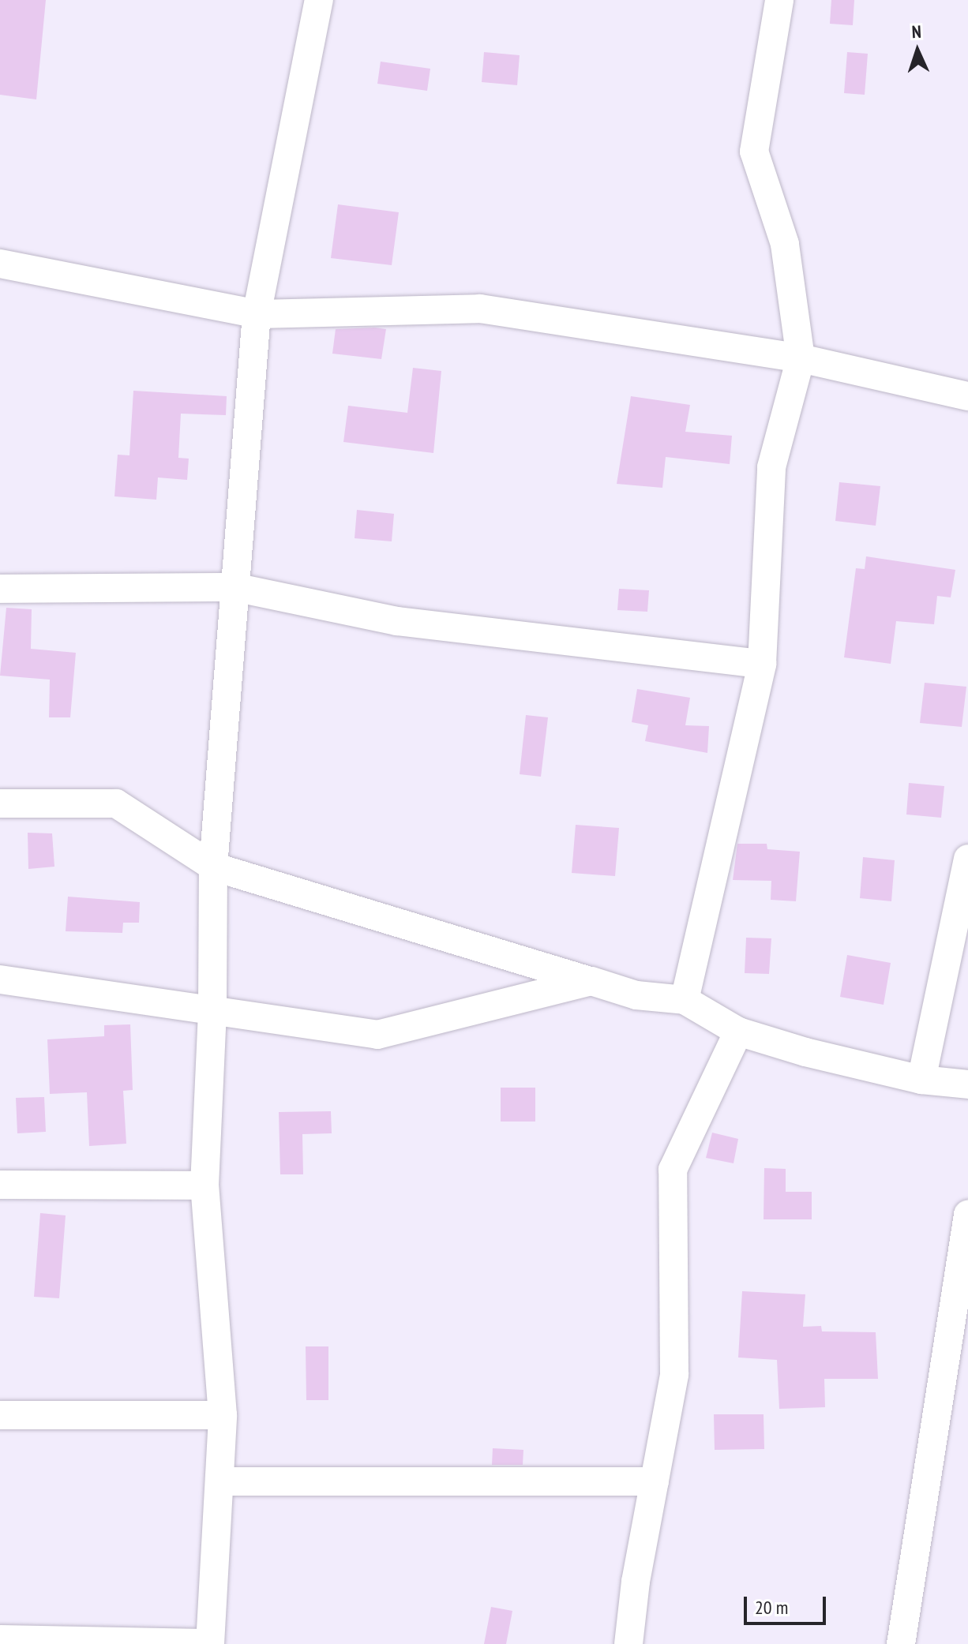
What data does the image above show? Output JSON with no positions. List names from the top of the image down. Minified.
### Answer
{"scale_bar":"20 m","north":"top"}
